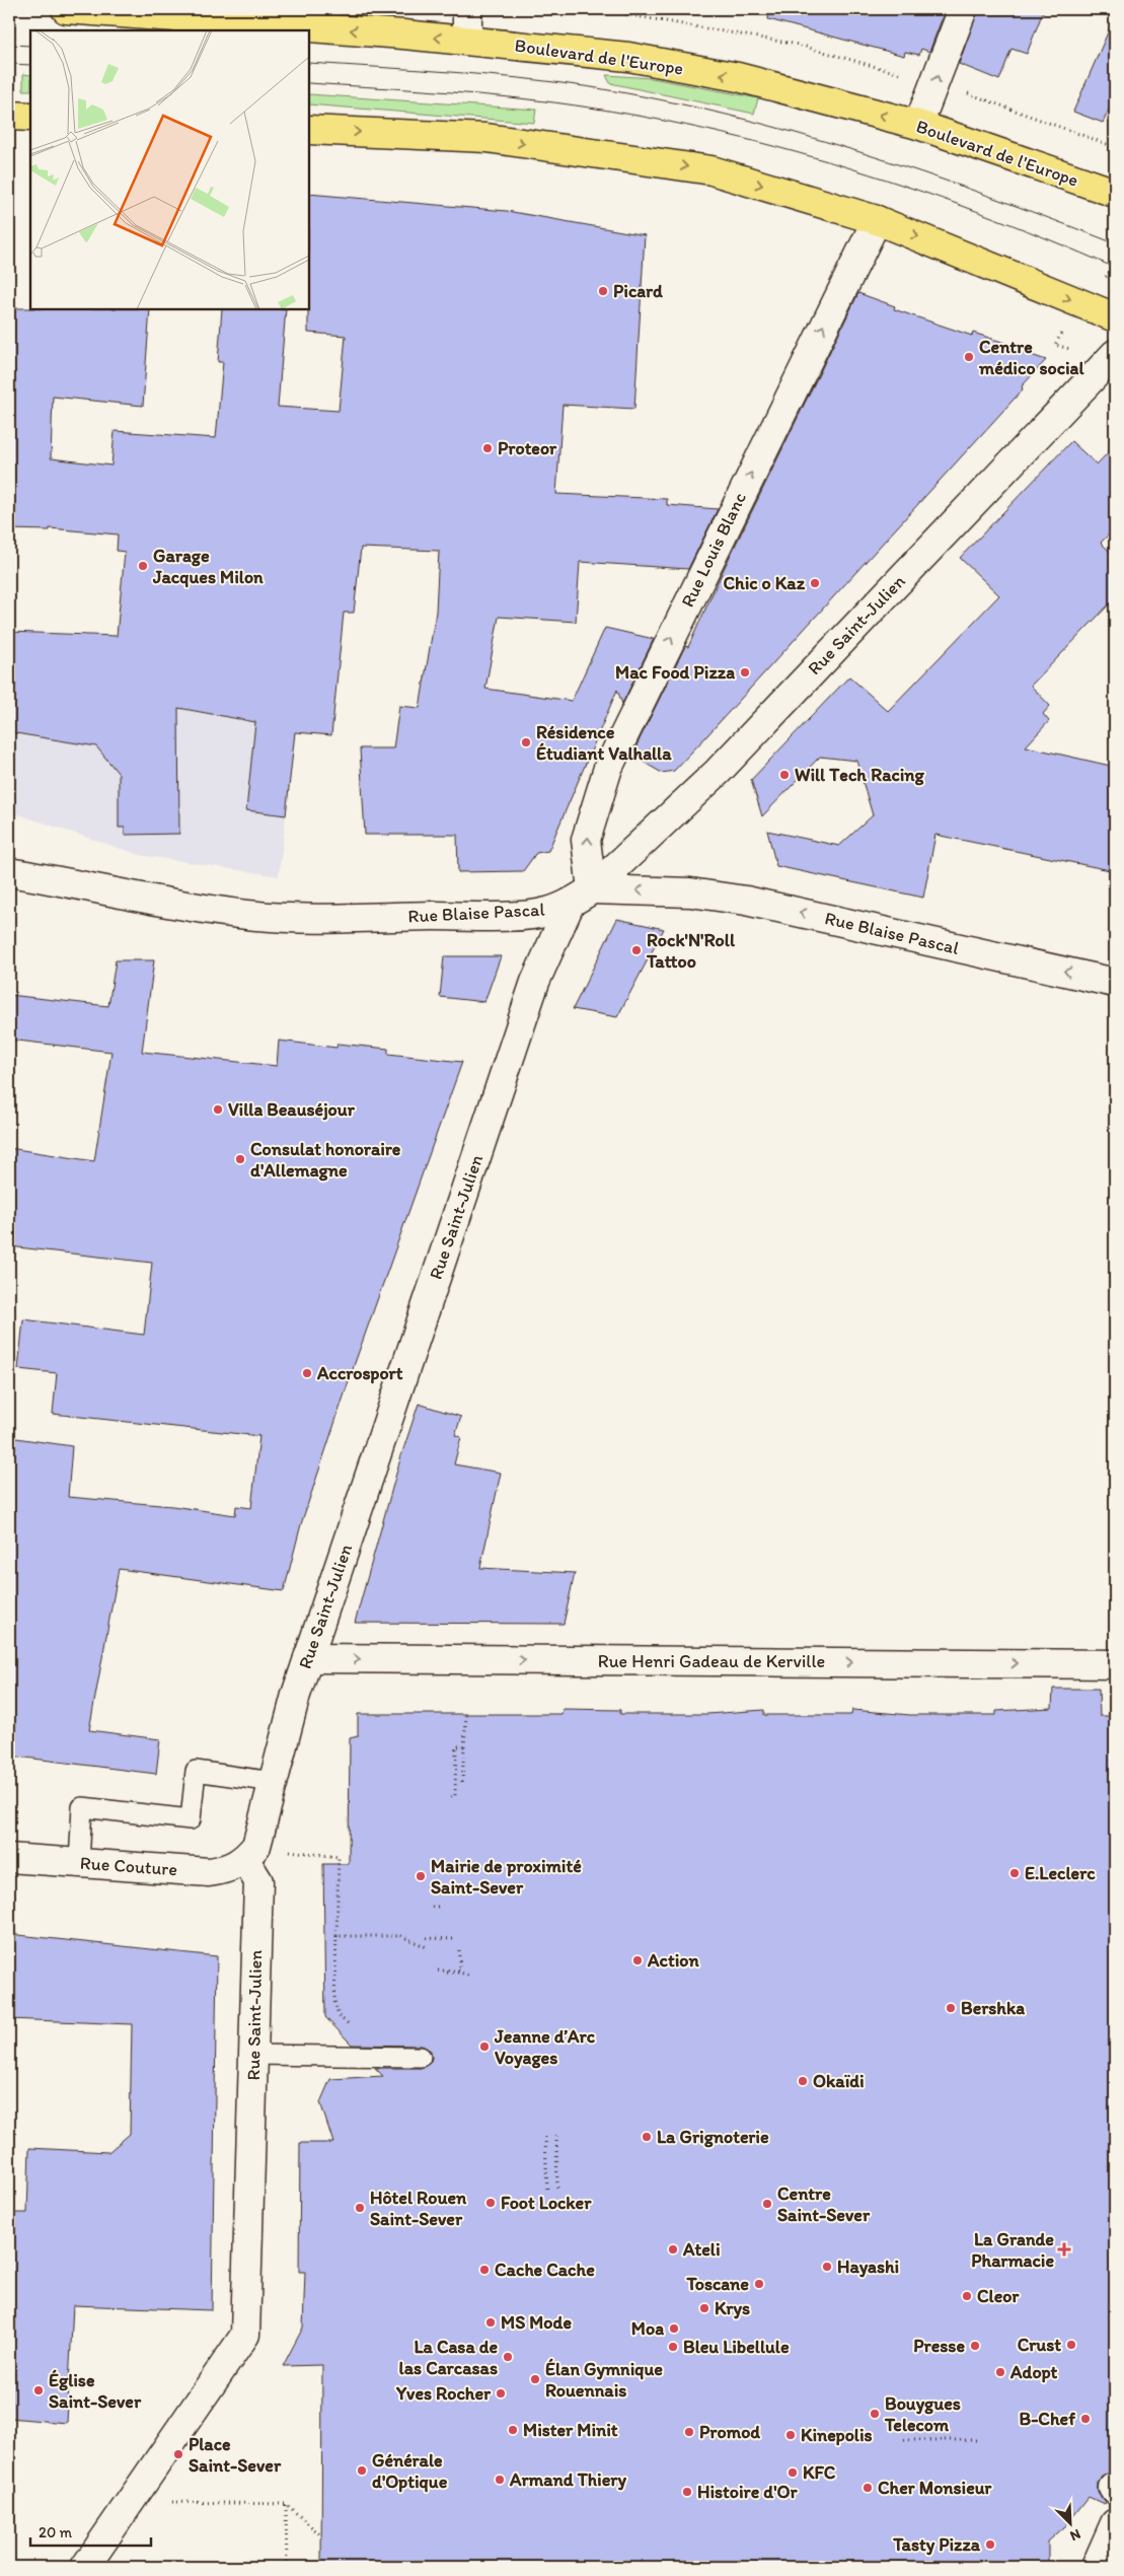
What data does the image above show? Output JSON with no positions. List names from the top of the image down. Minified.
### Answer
{"streets":{"main road":["Boulevard de l'Europe"],"street":["Rue Louis Blanc","Rue Saint-Julien","Rue Blaise Pascal","Rue Henri Gadeau de Kerville","Rue Couture"]},"crossings":[["Rue Louis Blanc","Rue Saint-Julien"],["Rue Louis Blanc","Rue Blaise Pascal"],["Rue Saint-Julien","Rue Blaise Pascal"],["Rue Saint-Julien","Rue Henri Gadeau de Kerville"],["Rue Saint-Julien","Rue Couture"]],"one_way":["Rue Louis Blanc","Rue Blaise Pascal","Rue Henri Gadeau de Kerville"],"places":{"other":["Picard","Centre médico social","Proteor","Garage Jacques Milon","Chic o Kaz","Mac Food Pizza","Résidence Étudiant Valhalla","Will Tech Racing","Rock'N'Roll Tattoo","Villa Beauséjour","Consulat honoraire d'Allemagne","Accrosport","E.Leclerc","Mairie de proximité Saint-Sever","Action","Bershka","Jeanne d’Arc Voyages","Okaïdi","La Grignoterie","Foot Locker","Centre Saint-Sever","Hôtel Rouen Saint-Sever","Ateli","Hayashi","Cache Cache","Toscane","Cleor","Krys","MS Mode","Moa","Crust","Presse","Bleu Libellule","La Casa de las Carcasas","Adopt","Élan Gymnique Rouennais","Église Saint-Sever","Yves Rocher","Bouygues Telecom","B-Chef","Mister Minit","Promod","Kinepolis","Place Saint-Sever","Générale d'Optique","KFC","Armand Thiery","Cher Monsieur","Histoire d'Or","Tasty Pizza"],"health":["La Grande Pharmacie"]},"scale_bar":"20 m","north":"bottom right"}
